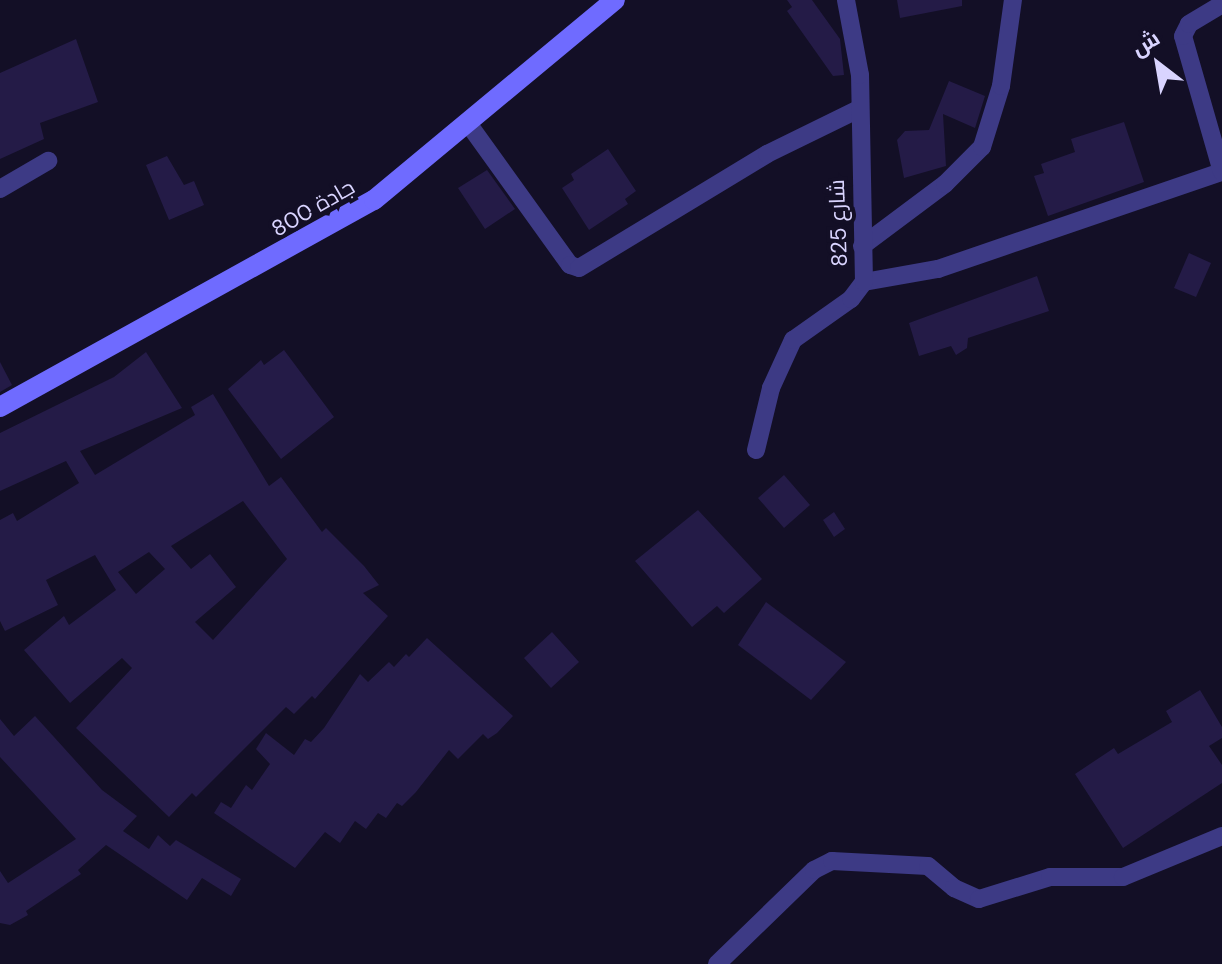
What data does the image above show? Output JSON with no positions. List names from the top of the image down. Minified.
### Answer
{"streets":{"main road":["جادة 800"],"street":["شارع 825"]},"north":"top left"}
